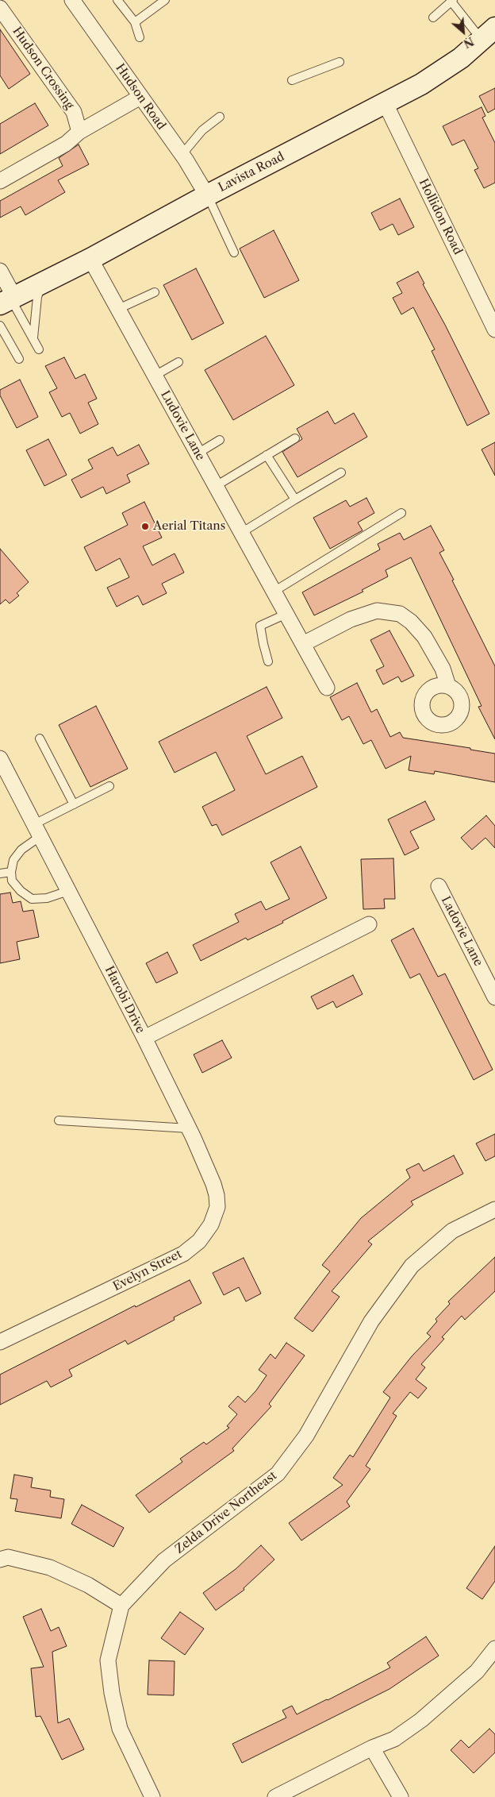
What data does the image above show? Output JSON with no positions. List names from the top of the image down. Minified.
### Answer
{"streets":{"main road":["Lavista Road"],"street":["Hudson Crossing","Hudson Road","Hollidon Road","Ludovie Lane","Ladovie Lane","Harobi Drive","Evelyn Street","Zelda Drive Northeast"]},"crossings":[["Hudson Road","Lavista Road"],["Lavista Road","Hollidon Road"],["Lavista Road","Ludovie Lane"],["Harobi Drive","Evelyn Street"]],"places":["Aerial Titans"],"north":"bottom right"}
